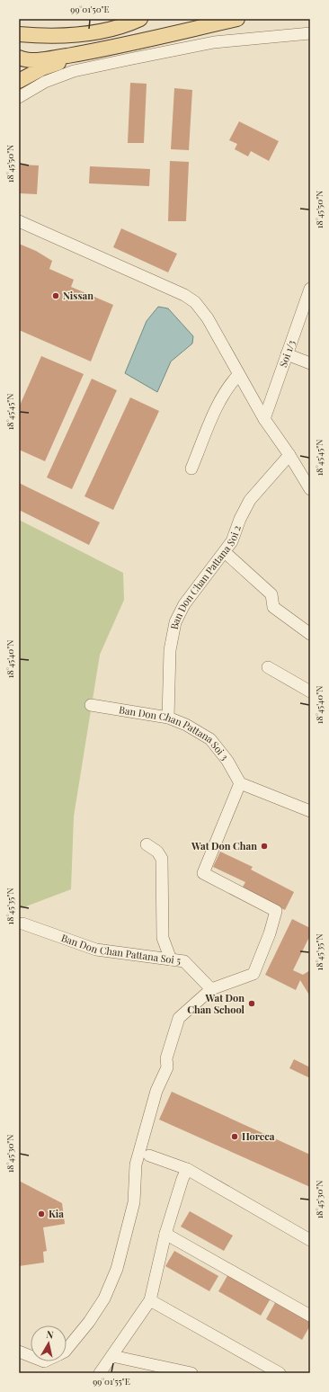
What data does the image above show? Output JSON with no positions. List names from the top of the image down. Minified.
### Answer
{"streets":{"street":["Soi 1/3","Ban Don Chan Pattana Soi 2","Ban Don Chan Pattana Soi 3","Ban Don Chan Pattana Soi 5"]},"crossings":[["Ban Don Chan Pattana Soi 2","Ban Don Chan Pattana Soi 3"]],"places":["Nissan","Wat Don Chan","Wat Don Chan School","Horeca","Kia"],"north":"top","coordinates":["99°01'50\"E","18°45'50\"N","18°45'45\"N","18°45'40\"N","18°45'35\"N","18°45'30\"N","99°01'55\"E"]}
